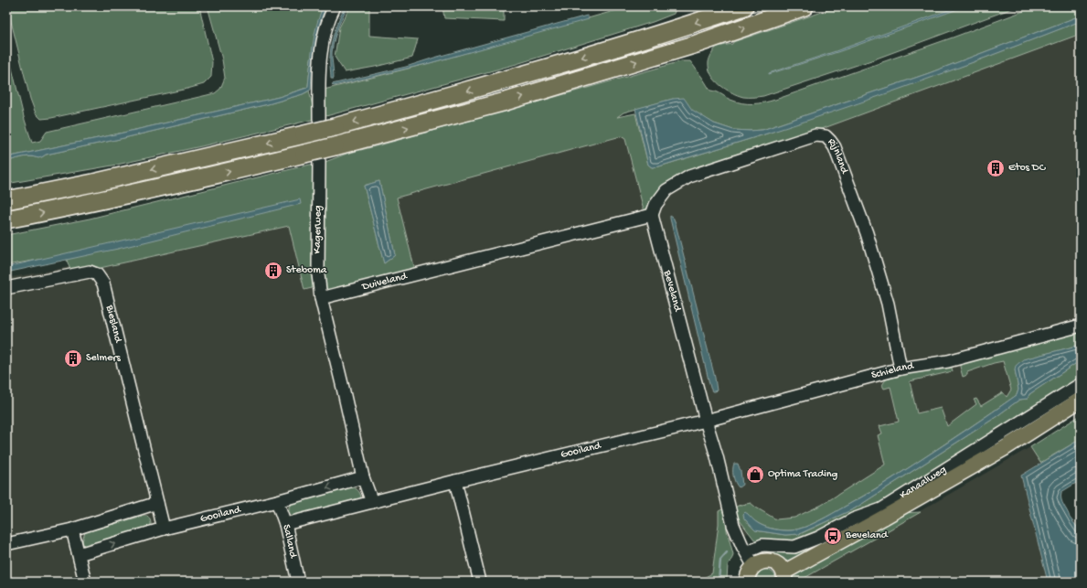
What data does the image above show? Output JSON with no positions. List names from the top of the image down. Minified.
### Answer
{"streets":{"main road":["Kanaalweg"],"street":["Rijnland","Kagerweg","Duiveland","Beveland","Biesland","Schieland","Gooiland","Salland"]},"crossings":[["Rijnland","Duiveland"],["Rijnland","Beveland"],["Rijnland","Schieland"],["Kagerweg","Duiveland"],["Duiveland","Beveland"],["Beveland","Schieland"],["Beveland","Gooiland"],["Beveland","Kanaalweg"],["Biesland","Gooiland"],["Schieland","Gooiland"],["Gooiland","Salland"]],"places":{"building":["Etos DC","Steboma","Selmers"],"shop":["Optima Trading"],"bus stop":["Beveland"]}}
